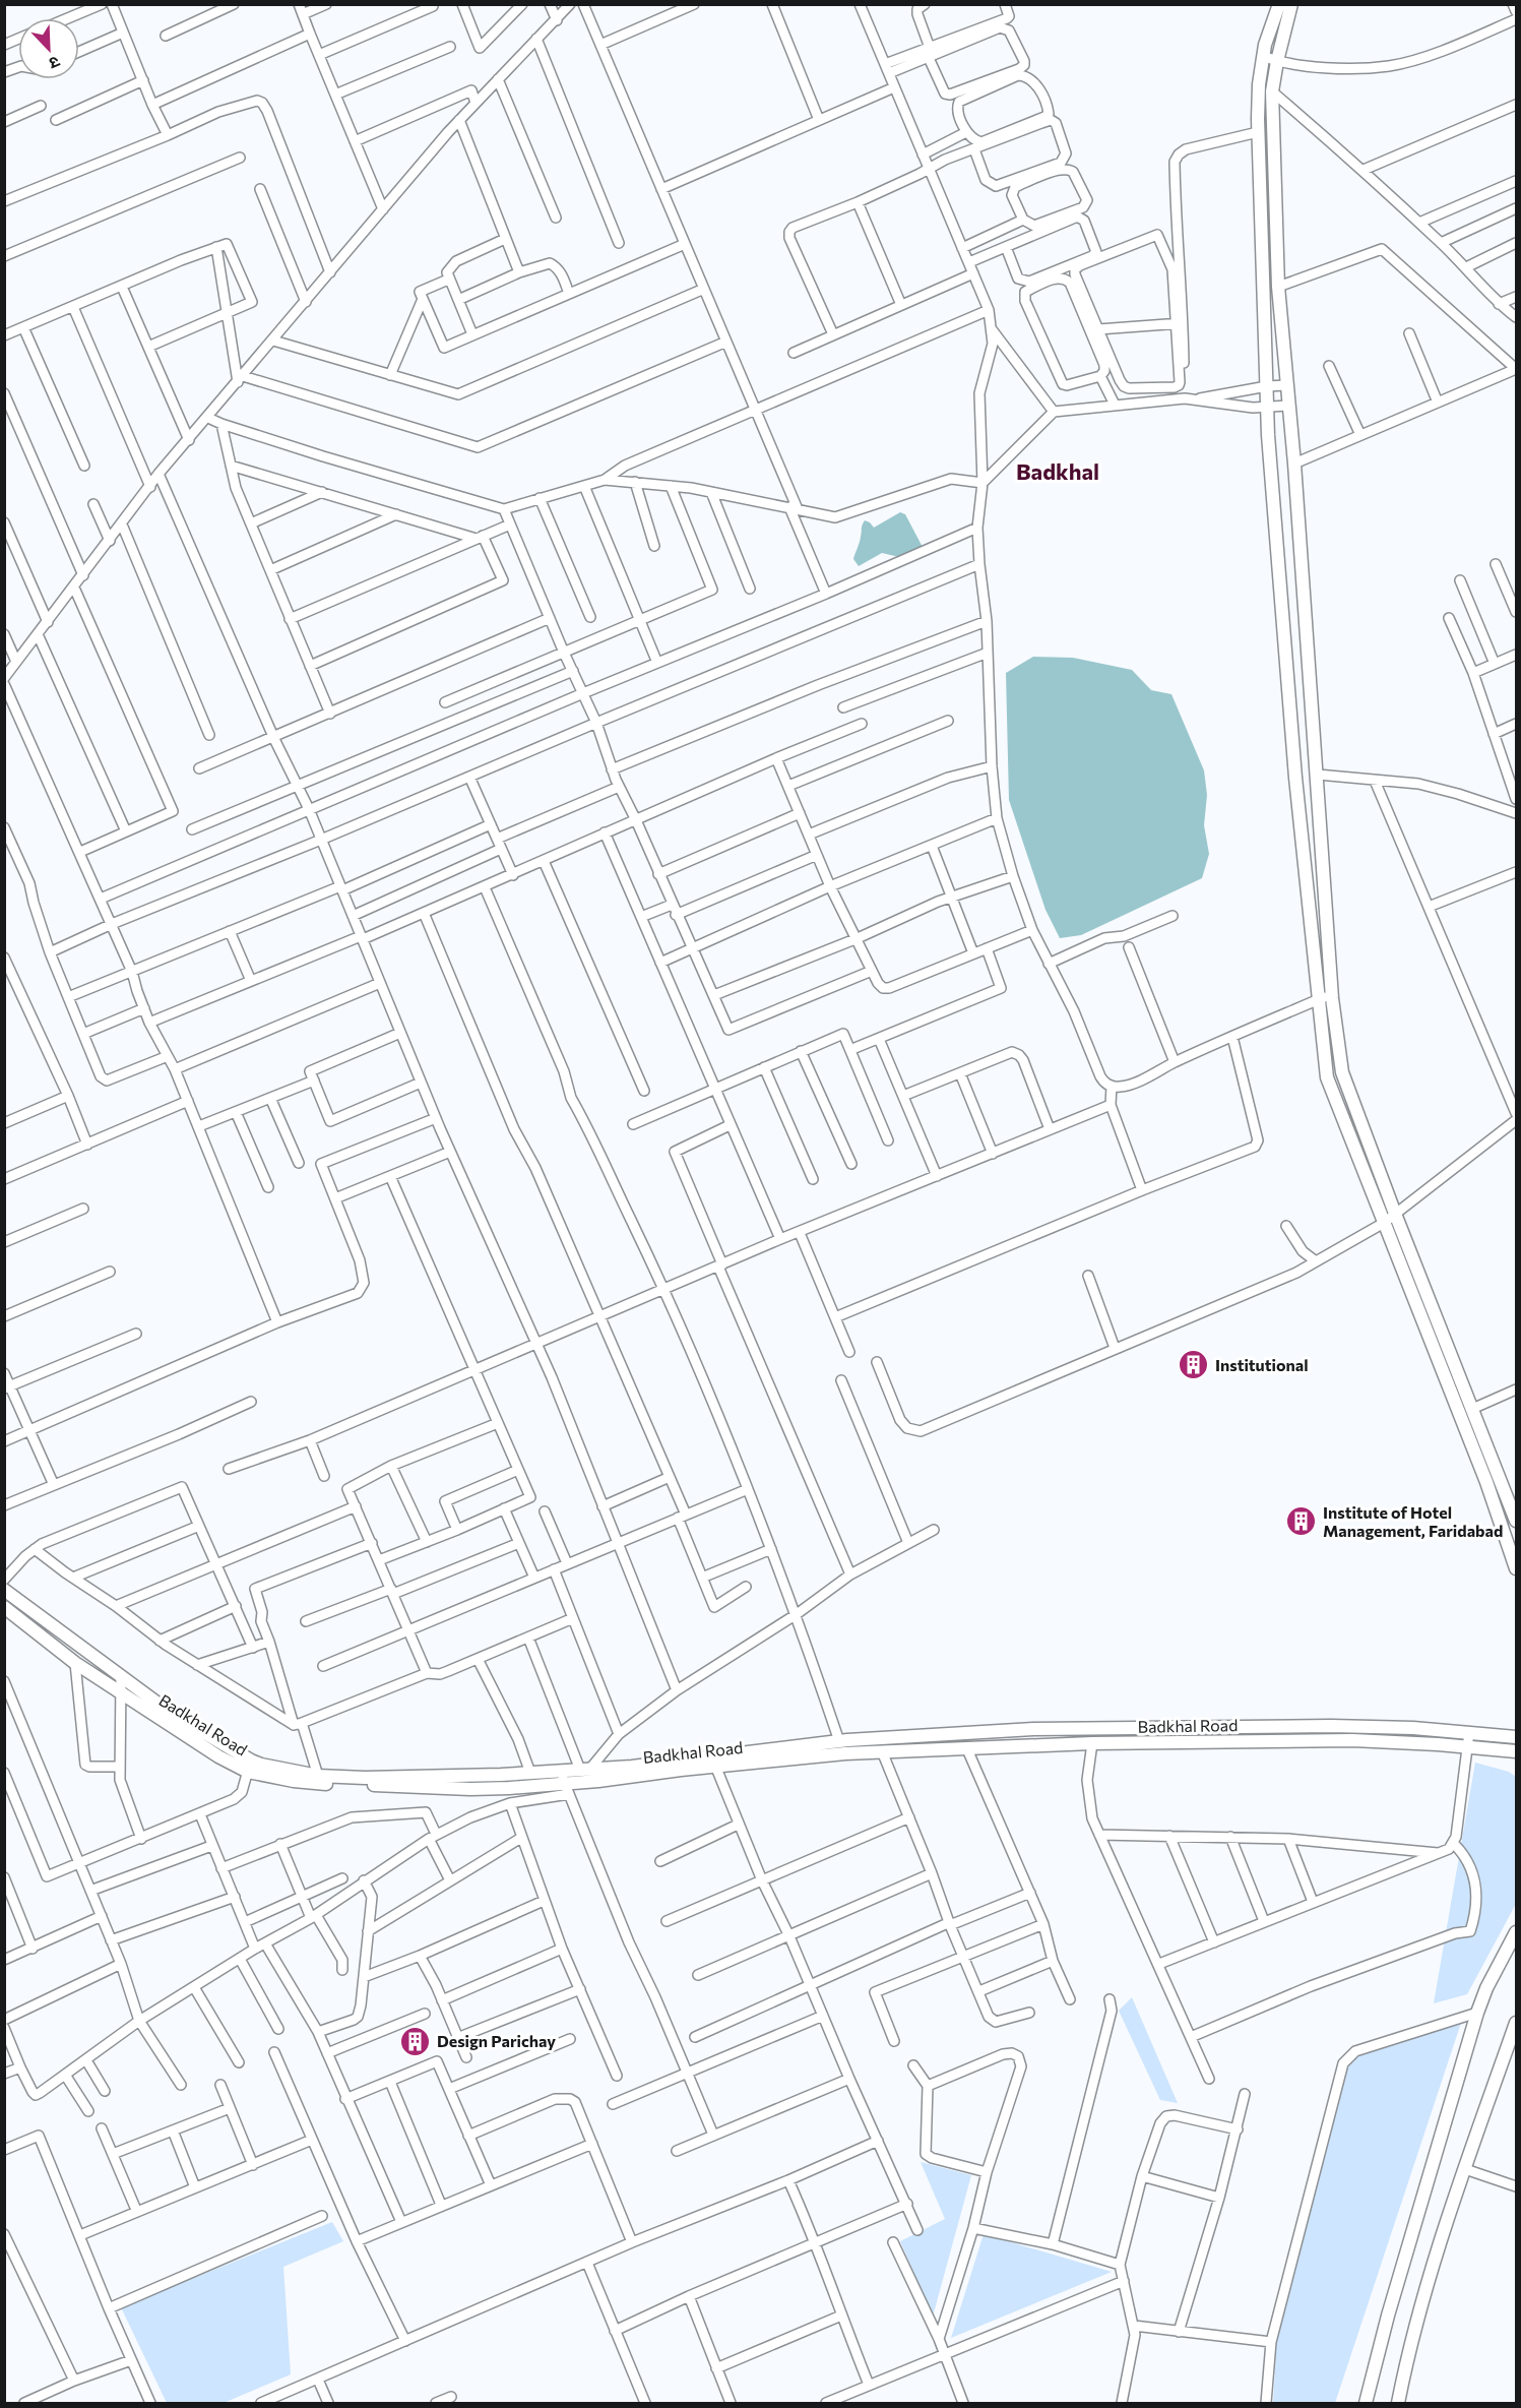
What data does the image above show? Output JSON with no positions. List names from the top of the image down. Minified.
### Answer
{"streets":{"street":["Badkhal Road"]},"districts":["Badkhal"],"places":{"building":["Institutional","Institute of Hotel Management, Faridabad","Design Parichay"]},"north":"bottom right"}
